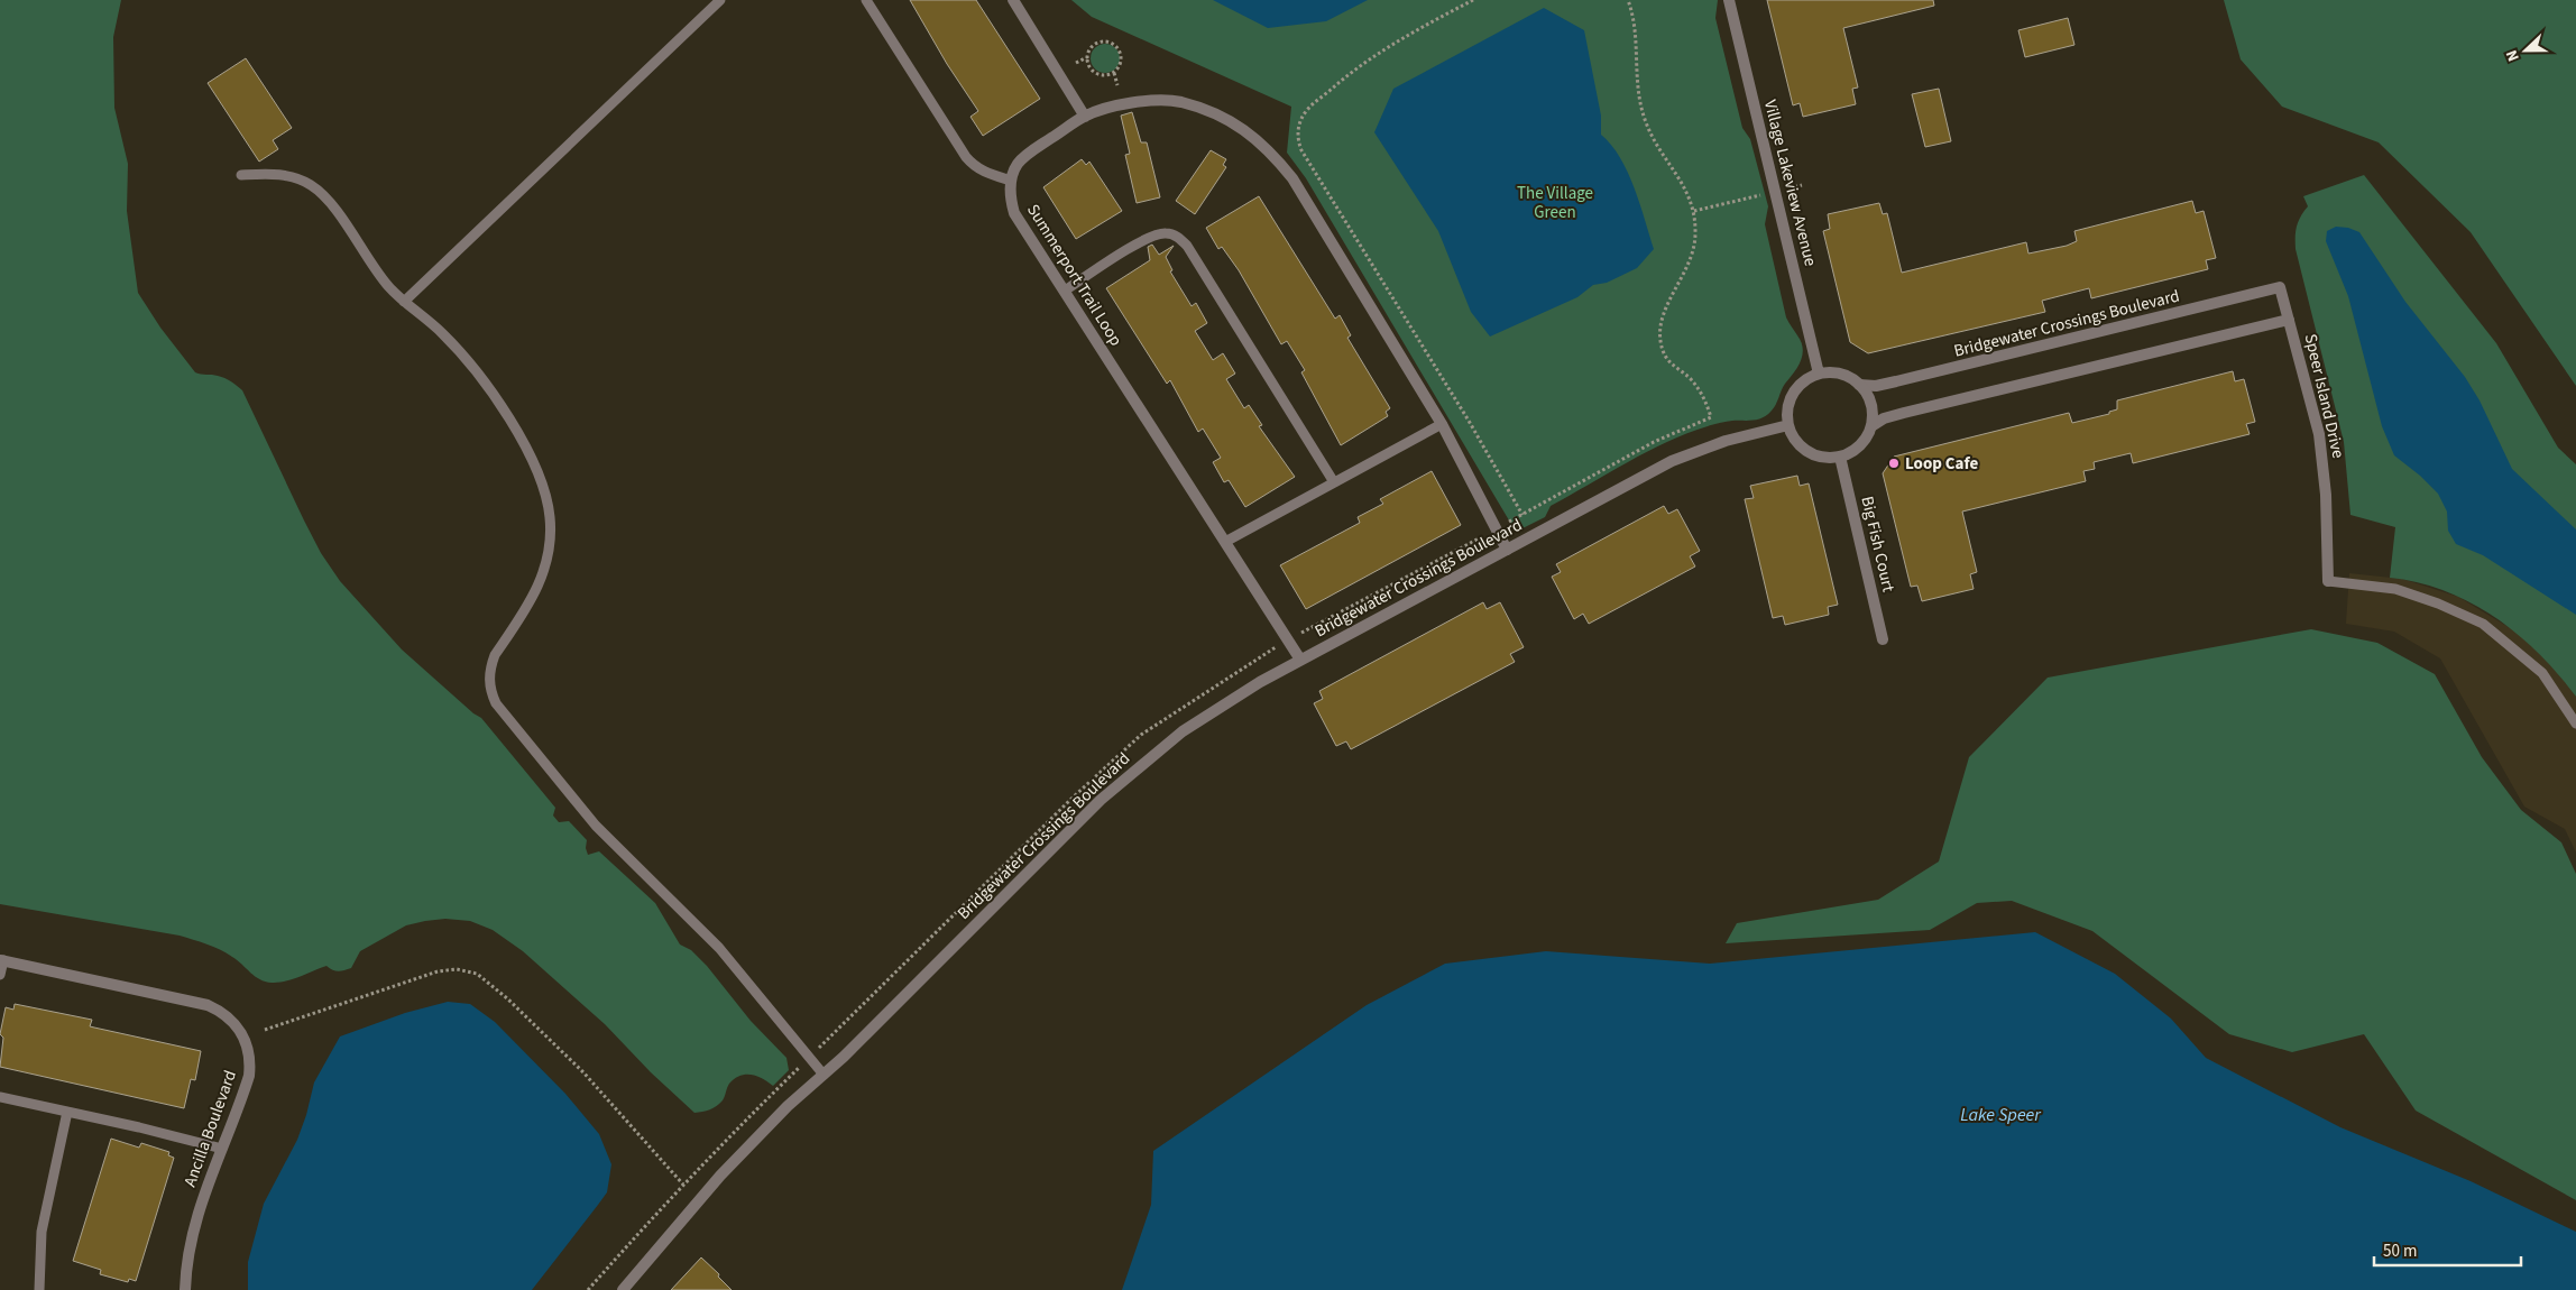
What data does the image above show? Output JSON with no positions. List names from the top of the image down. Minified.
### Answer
{"streets":{"street":["Village Lakeview Avenue","Summerport Trail Loop","Bridgewater Crossings Boulevard","Speer Island Drive","Big Fish Court","Ancilla Boulevard"]},"crossings":[["Village Lakeview Avenue","Bridgewater Crossings Boulevard"],["Village Lakeview Avenue","Big Fish Court"],["Summerport Trail Loop","Bridgewater Crossings Boulevard"],["Bridgewater Crossings Boulevard","Speer Island Drive"],["Bridgewater Crossings Boulevard","Big Fish Court"]],"water":["Lake Speer"],"parks":["The Village Green"],"places":["Loop Cafe"],"scale_bar":"50 m","north":"left"}
